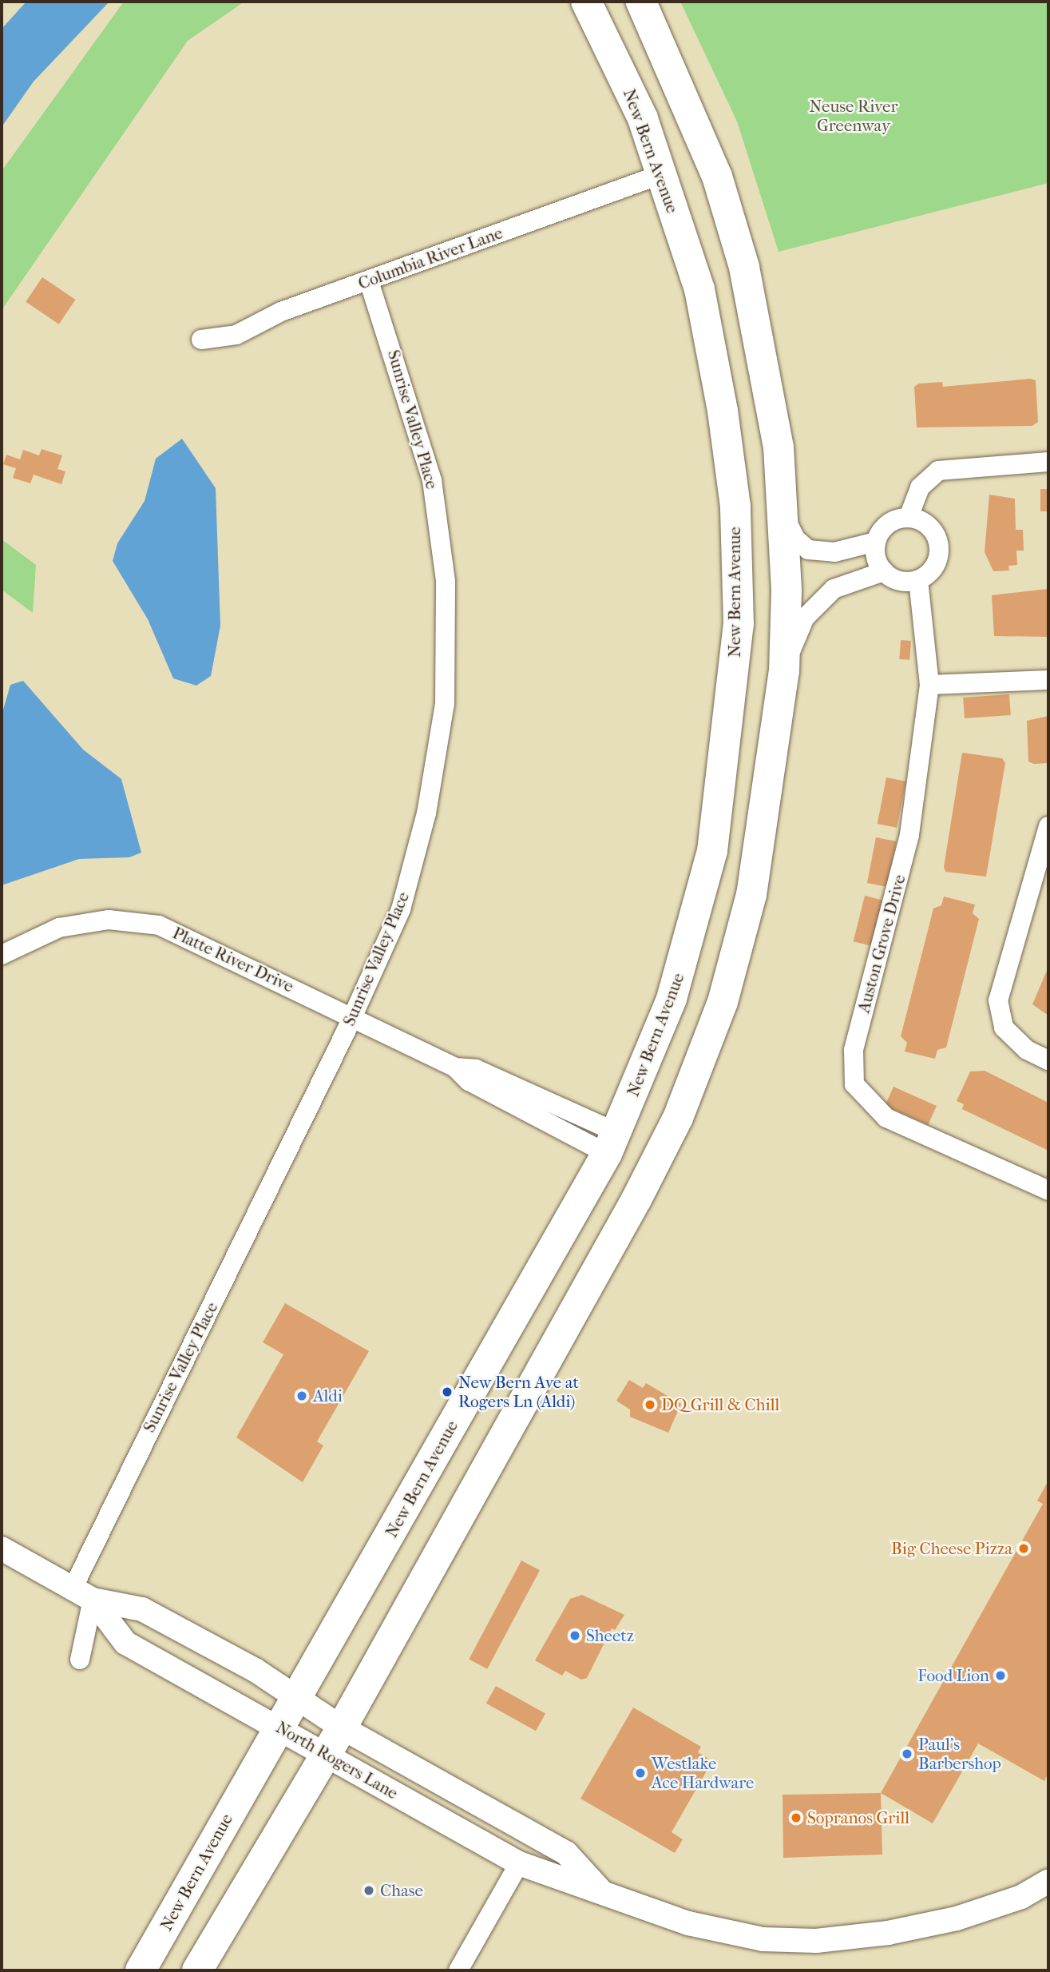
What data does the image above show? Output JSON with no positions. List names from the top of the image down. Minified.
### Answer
{"streets":{"main road":["New Bern Avenue"],"street":["Columbia River Lane","Sunrise Valley Place","Auston Grove Drive","Platte River Drive","North Rogers Lane"]},"crossings":[["New Bern Avenue","Columbia River Lane"],["New Bern Avenue","Platte River Drive"],["New Bern Avenue","North Rogers Lane"],["Columbia River Lane","Sunrise Valley Place"],["Sunrise Valley Place","Platte River Drive"],["Sunrise Valley Place","North Rogers Lane"]],"parks":["Neuse River Greenway"],"places":["New Bern Ave at Rogers Ln (Aldi)","Aldi","DQ Grill & Chill","Big Cheese Pizza","Sheetz","Food Lion","Paul's Barbershop","Westlake Ace Hardware","Sopranos Grill","Chase"]}
